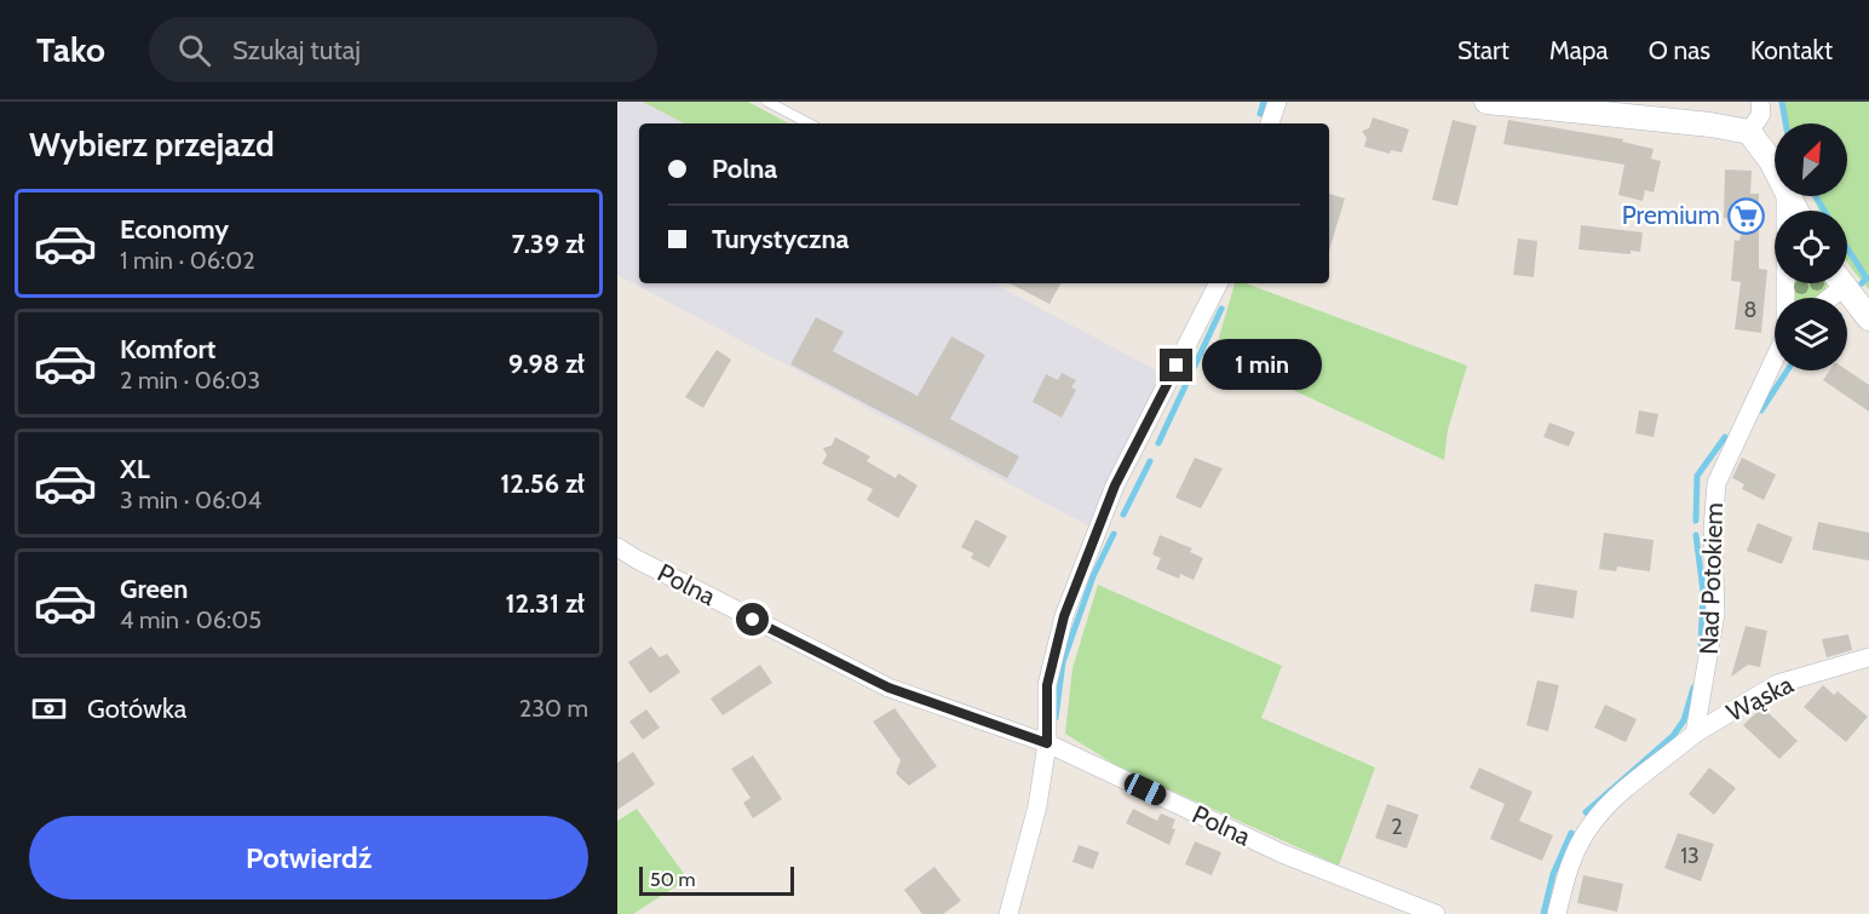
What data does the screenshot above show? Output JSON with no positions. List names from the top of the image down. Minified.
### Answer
{"streets":{"street":["Nad Potokiem","Polna","Wąska"]},"crossings":[["Nad Potokiem","Wąska"]],"places":{"supermarket":["Premium"]},"house_numbers":["8","2","13"],"scale_bar":"50 m","north":"top right","page":{"header":"Tako","search":"Szukaj tutaj","nav":["Start","Mapa","O nas","Kontakt"],"heading":"Wybierz przejazd","banner":["Polna","Turystyczna"],"list":[{"name":"Economy","note":"1 min · 06:02","value":"7.39 zł"},{"name":"Komfort","note":"2 min · 06:03","value":"9.98 zł"},{"name":"XL","note":"3 min · 06:04","value":"12.56 zł"},{"name":"Green","note":"4 min · 06:05","value":"12.31 zł"}],"bubble":"1 min","pay":["Gotówka","230 m"],"buttons":"Potwierdź","scale":"50 m"}}
